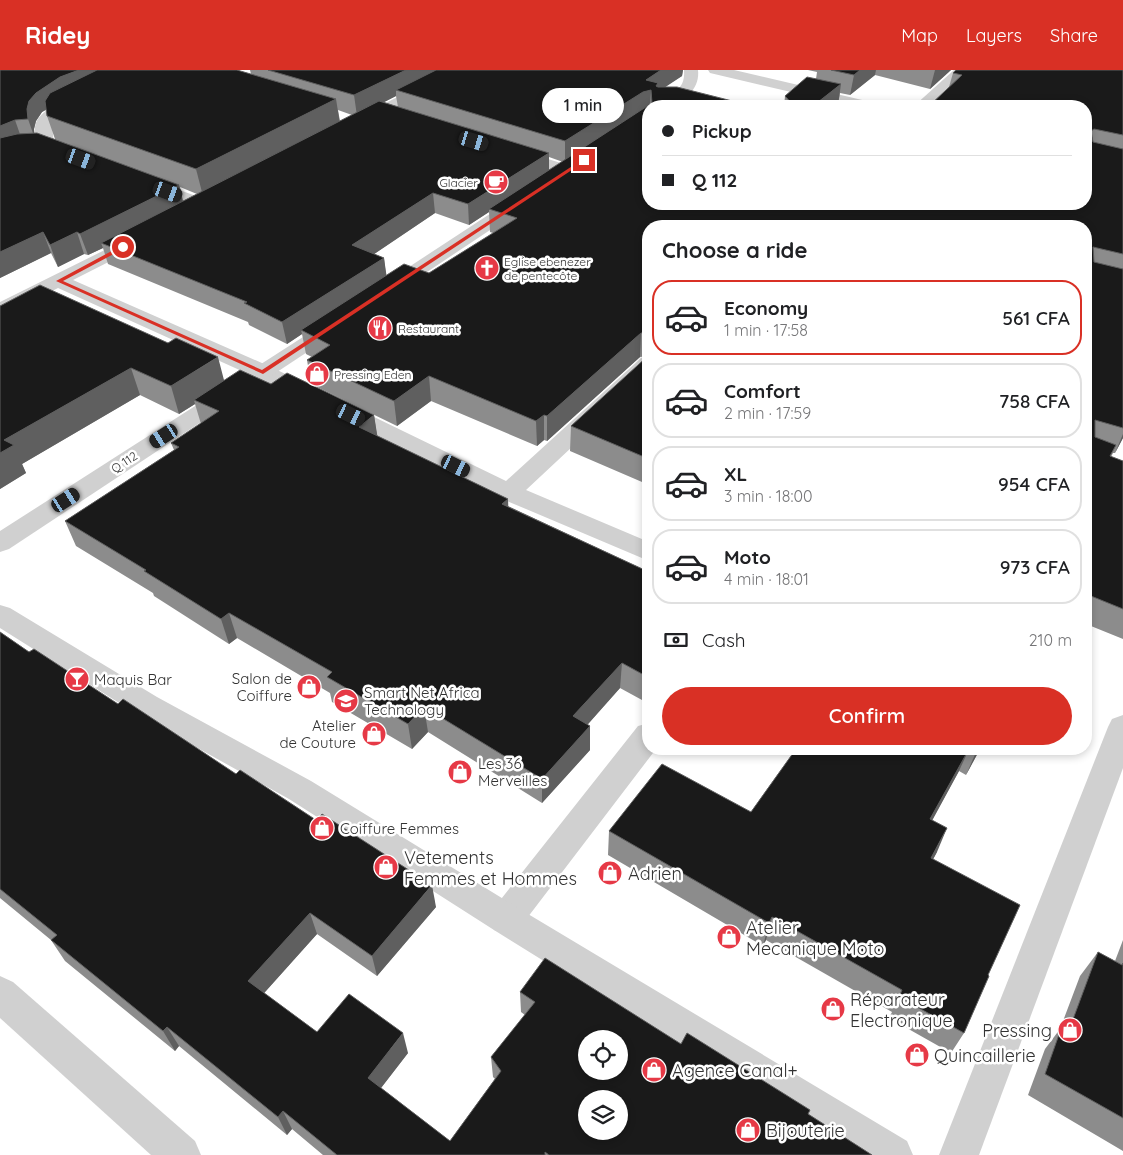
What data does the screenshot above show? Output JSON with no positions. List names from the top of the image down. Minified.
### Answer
{"streets":{"street":["Q 112"]},"places":{"cafe":["Glacier"],"church":["Eglise ebenezer de pentecôte"],"restaurant":["Restaurant"],"shop":["Pressing Eden","Salon de Coiffure","Atelier de Couture","Les 36 Merveilles","Coiffure Femmes","Vetements Femmes et Hommes","Adrien","Atelier Mecanique Moto","Réparateur Electronique","Pressing","Quincaillerie","Agence Canal+","Bijouterie"],"bar":["Maquis Bar"],"school or university":["Smart Net Africa Technology"]},"page":{"header":"Ridey","nav":["Map","Layers","Share"],"bubble":"1 min","banner":["Pickup","Q 112"],"heading":"Choose a ride","list":[{"name":"Economy","note":"1 min · 17:58","value":"561 CFA"},{"name":"Comfort","note":"2 min · 17:59","value":"758 CFA"},{"name":"XL","note":"3 min · 18:00","value":"954 CFA"},{"name":"Moto","note":"4 min · 18:01","value":"973 CFA"}],"pay":["Cash","210 m"],"buttons":"Confirm"}}
